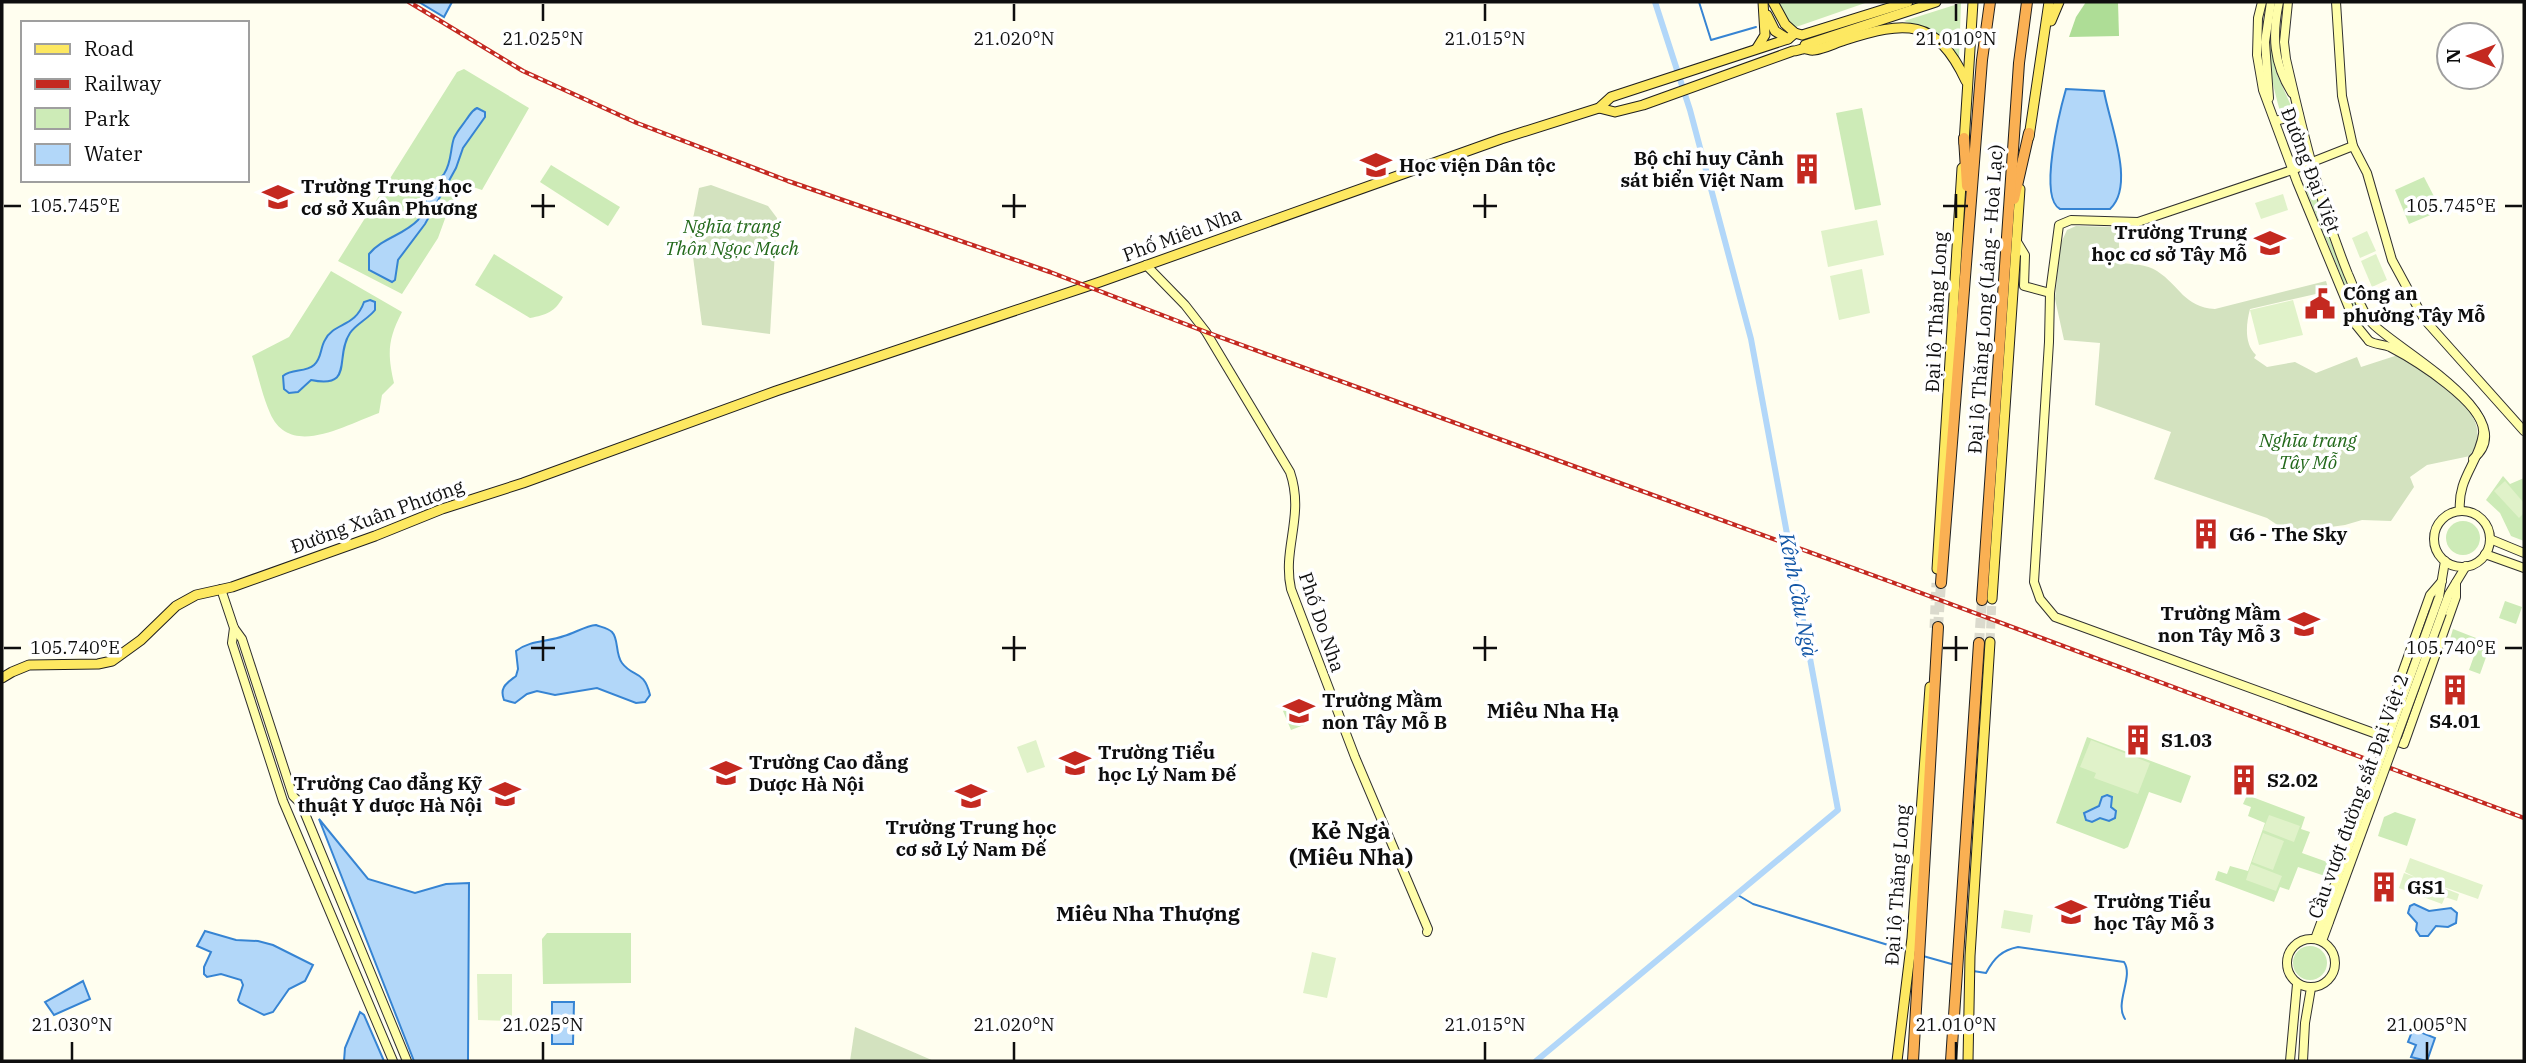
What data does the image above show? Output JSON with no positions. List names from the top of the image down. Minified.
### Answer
{"streets":{"highway":["Đại lộ Thăng Long (Láng - Hoà Lạc)"],"main road":["Phố Miêu Nha","Đại lộ Thăng Long","Đường Xuân Phương"],"street":["Đường Đại Việt","Phố Do Nha","Cầu vượt đường sắt Đại Việt 2"]},"crossings":[["Đường Đại Việt","Cầu vượt đường sắt Đại Việt 2"],["Phố Miêu Nha","Đường Xuân Phương"],["Phố Miêu Nha","Phố Do Nha"],["Đại lộ Thăng Long (Láng - Hoà Lạc)","Đại lộ Thăng Long"]],"districts":["Miêu Nha Hạ","Kẻ Ngà (Miêu Nha)","Miêu Nha Thượng"],"water":["Kênh Cầu Ngà"],"parks":["Nghĩa trang Thôn Ngọc Mạch","Nghĩa trang Tây Mỗ"],"places":{"school or university":["Học viện Dân tộc","Trường Trung học cơ sở Xuân Phương","Trường Trung học cơ sở Tây Mỗ","Trường Mầm non Tây Mỗ 3","Trường Mầm non Tây Mỗ B","Trường Tiểu học Lý Nam Đế","Trường Cao đẳng Dược Hà Nội","Trường Cao đẳng Kỹ thuật Y dược Hà Nội","Trường Trung học cơ sở Lý Nam Đế","Trường Tiểu học Tây Mỗ 3"],"building":["Bộ chỉ huy Cảnh sát biển Việt Nam","G6 - The Sky","S4.01","S1.03","S2.02","GS1"],"public building":["Công an phường Tây Mỗ"]},"legend":["Road","Railway","Park","Water"],"north":"left","coordinates":["21.025°N","21.020°N","21.015°N","21.010°N","105.745°E","105.740°E","21.030°N","21.005°N"]}
